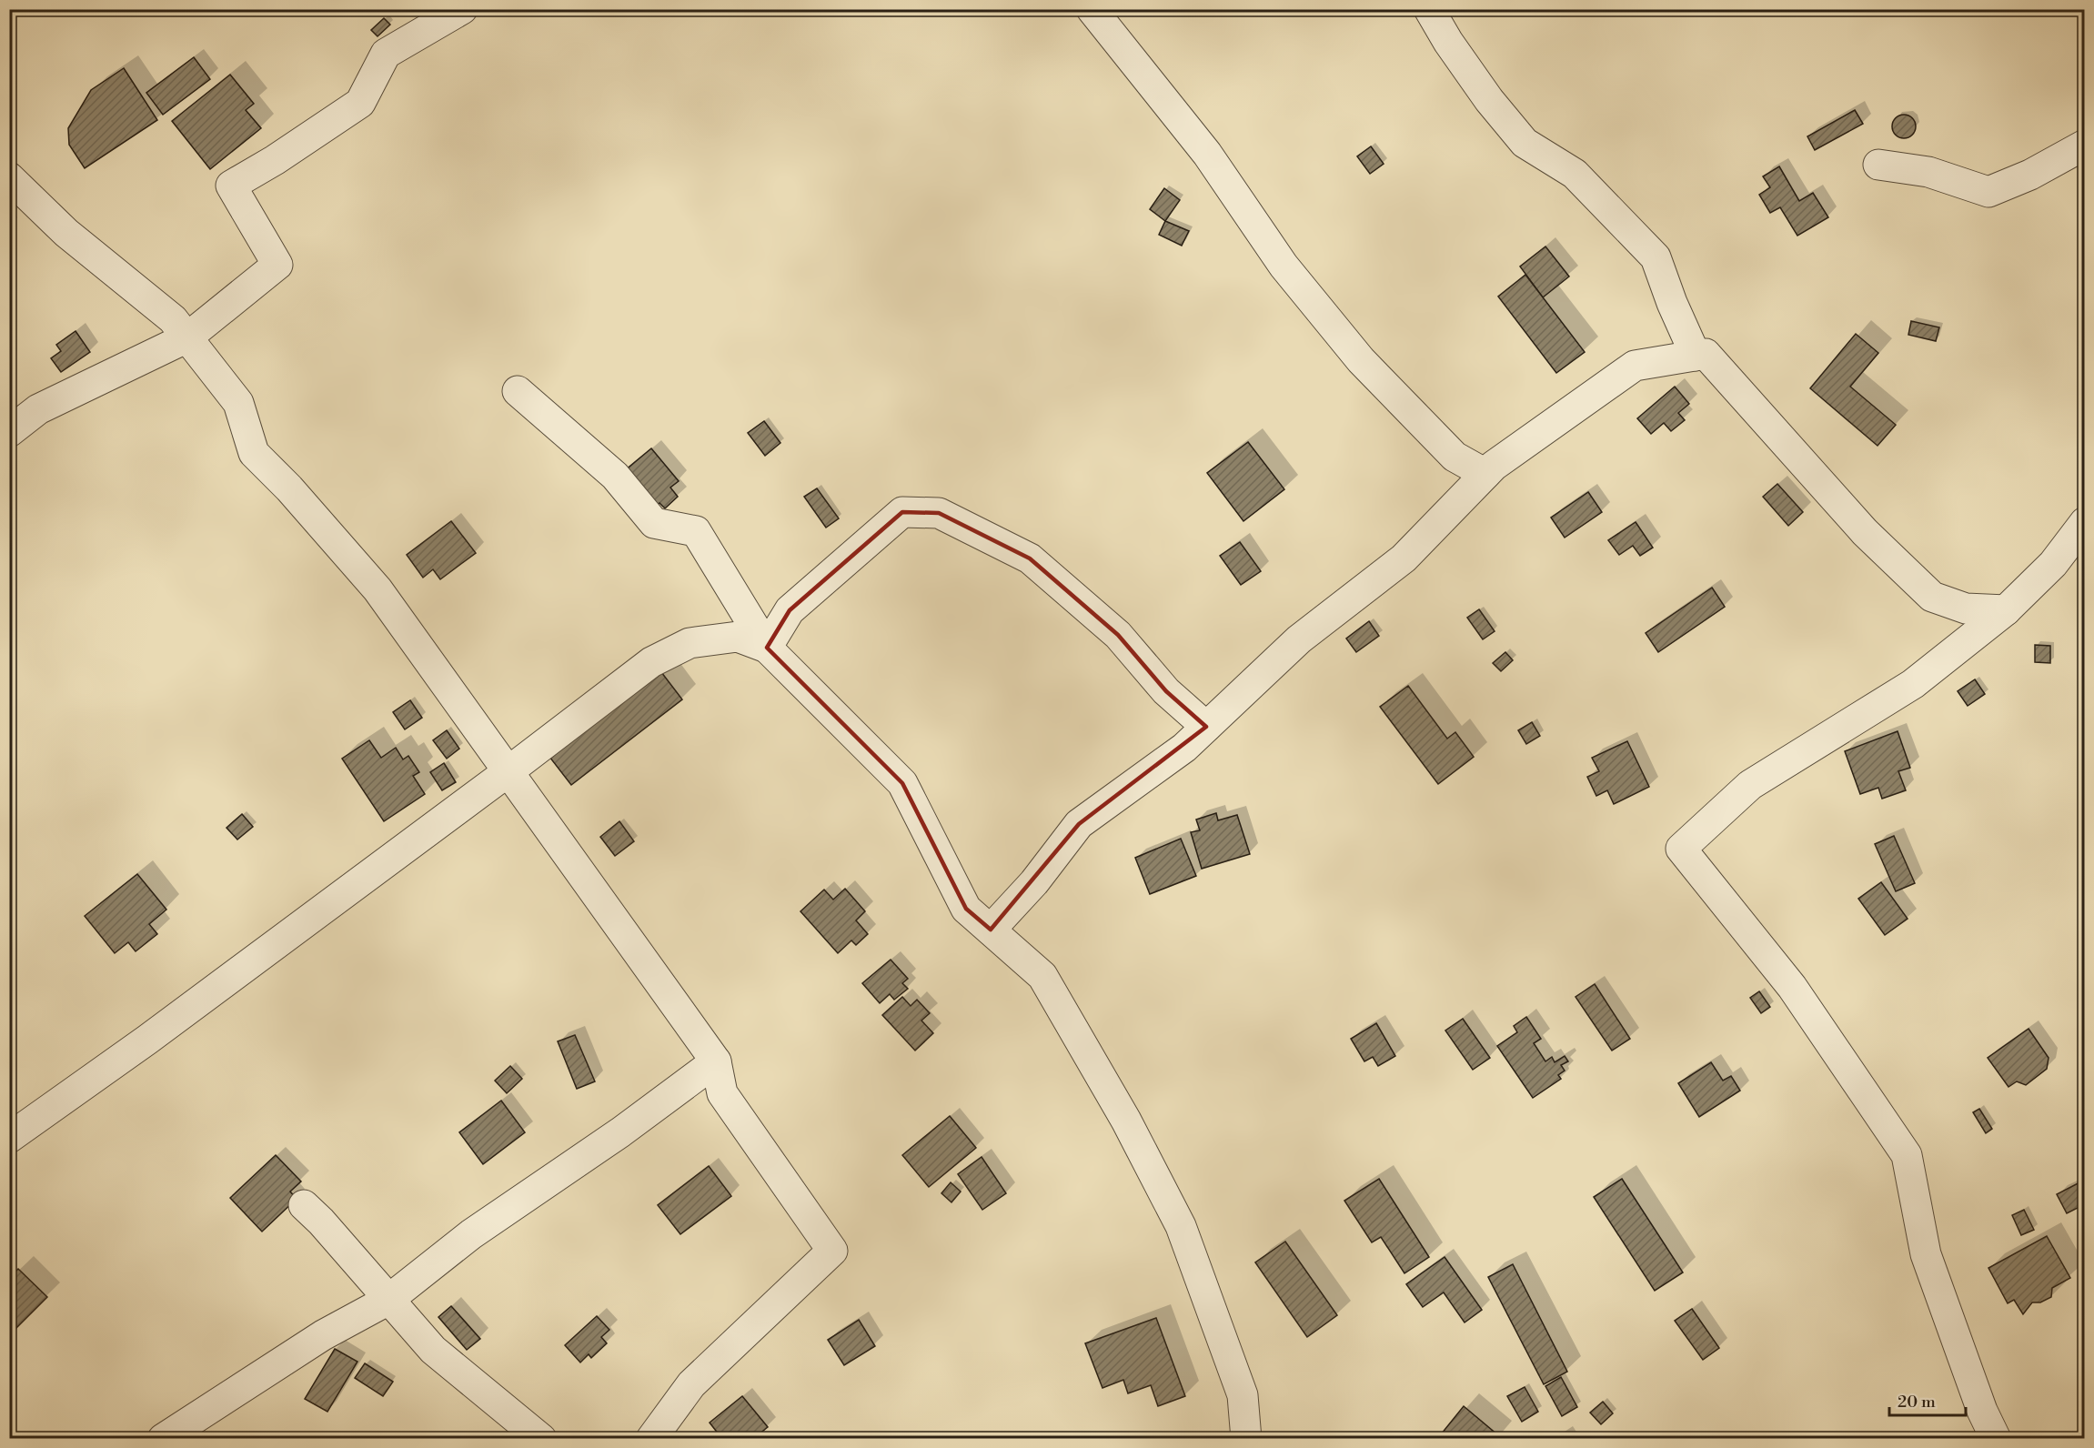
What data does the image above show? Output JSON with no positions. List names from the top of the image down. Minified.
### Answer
{"scale_bar":"20 m"}
